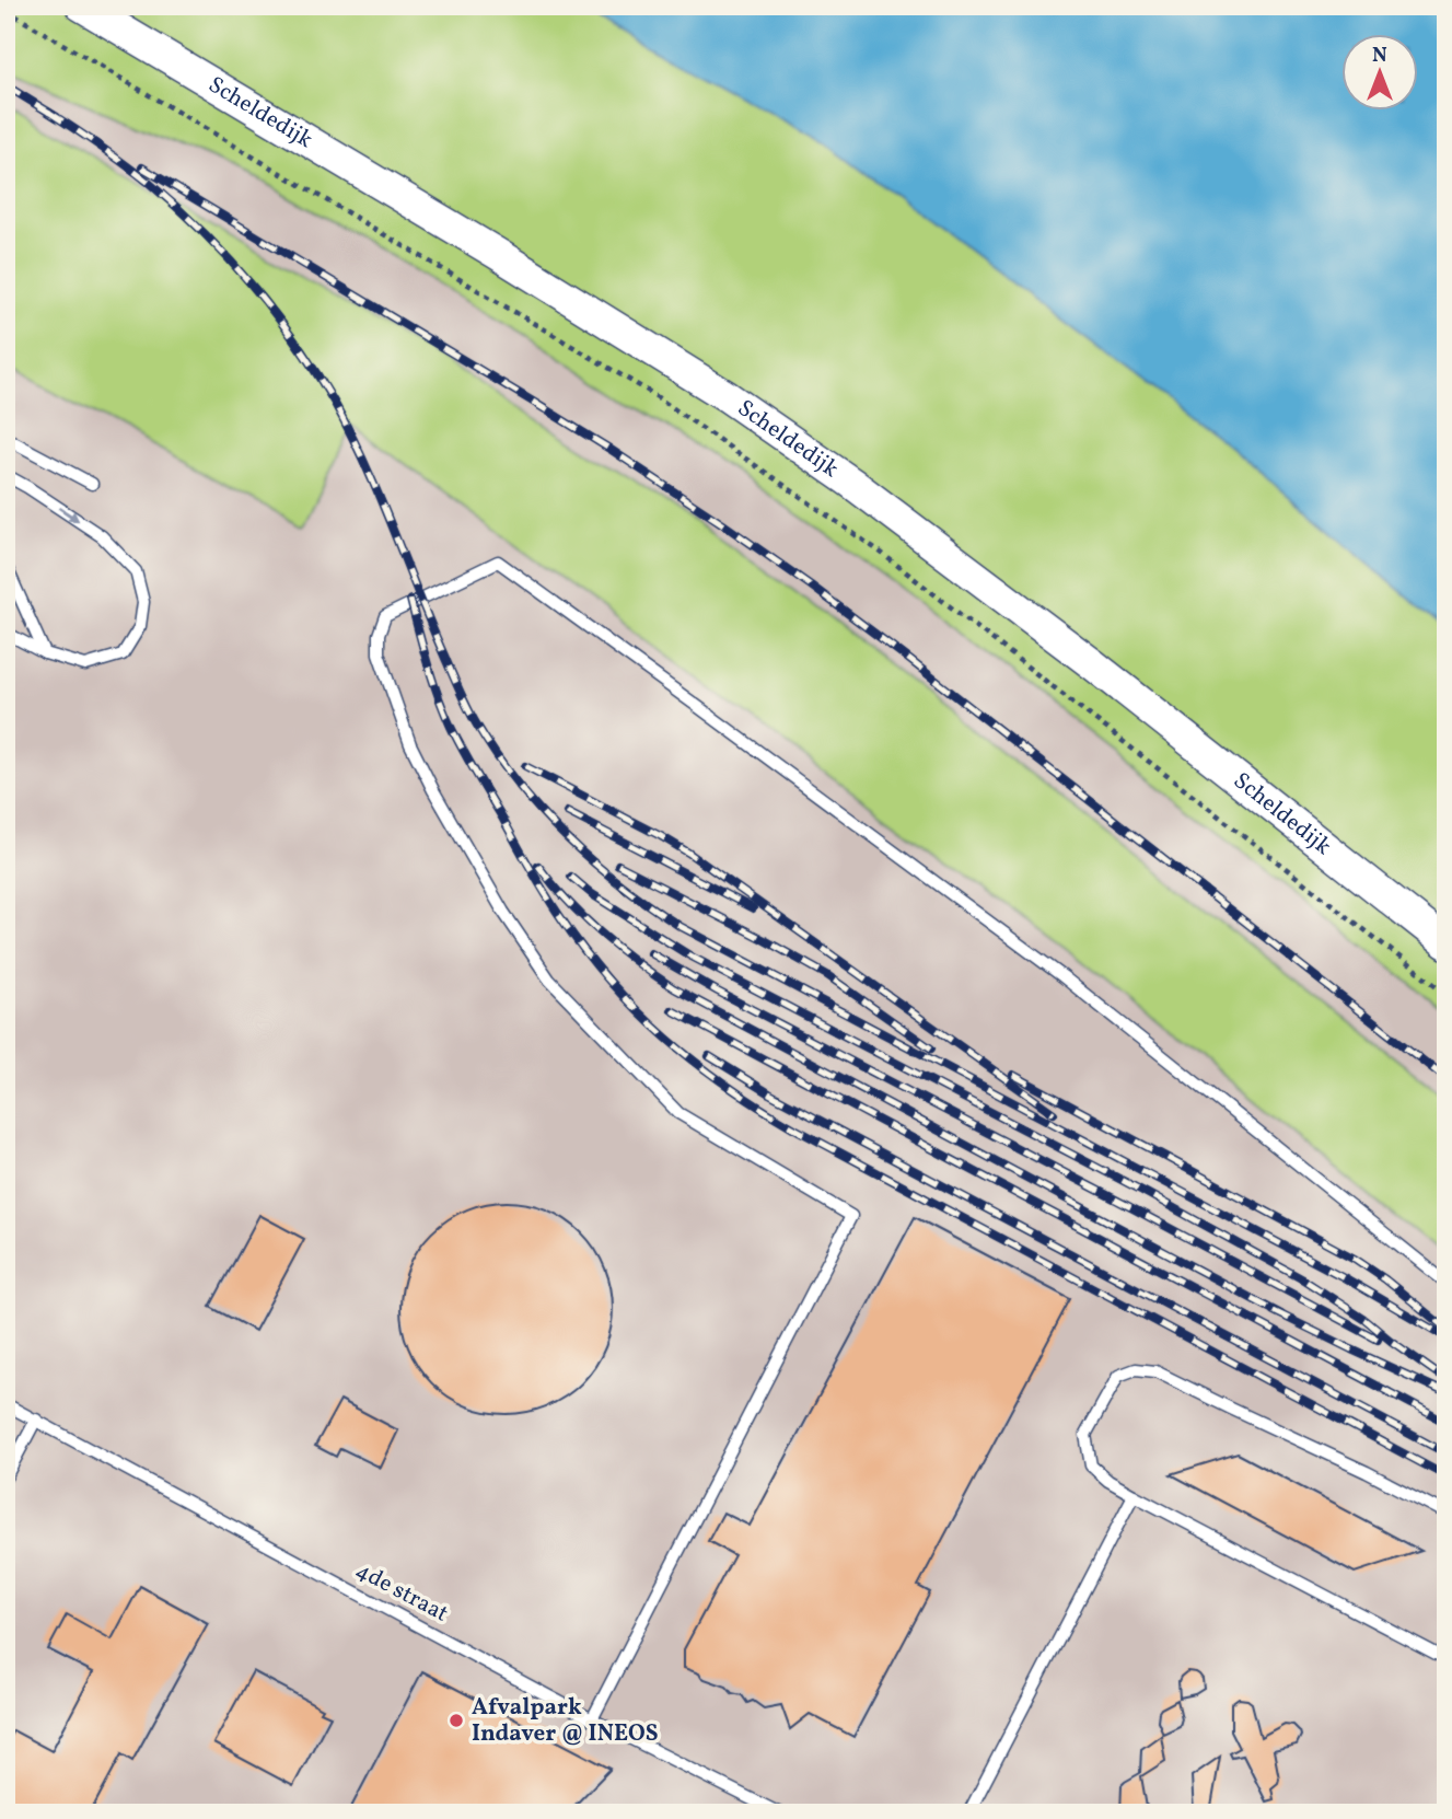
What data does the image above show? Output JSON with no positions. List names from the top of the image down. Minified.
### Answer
{"streets":{"street":["Scheldedijk"],"lane":["4de straat"]},"places":["Afvalpark Indaver @ INEOS"],"north":"top"}
